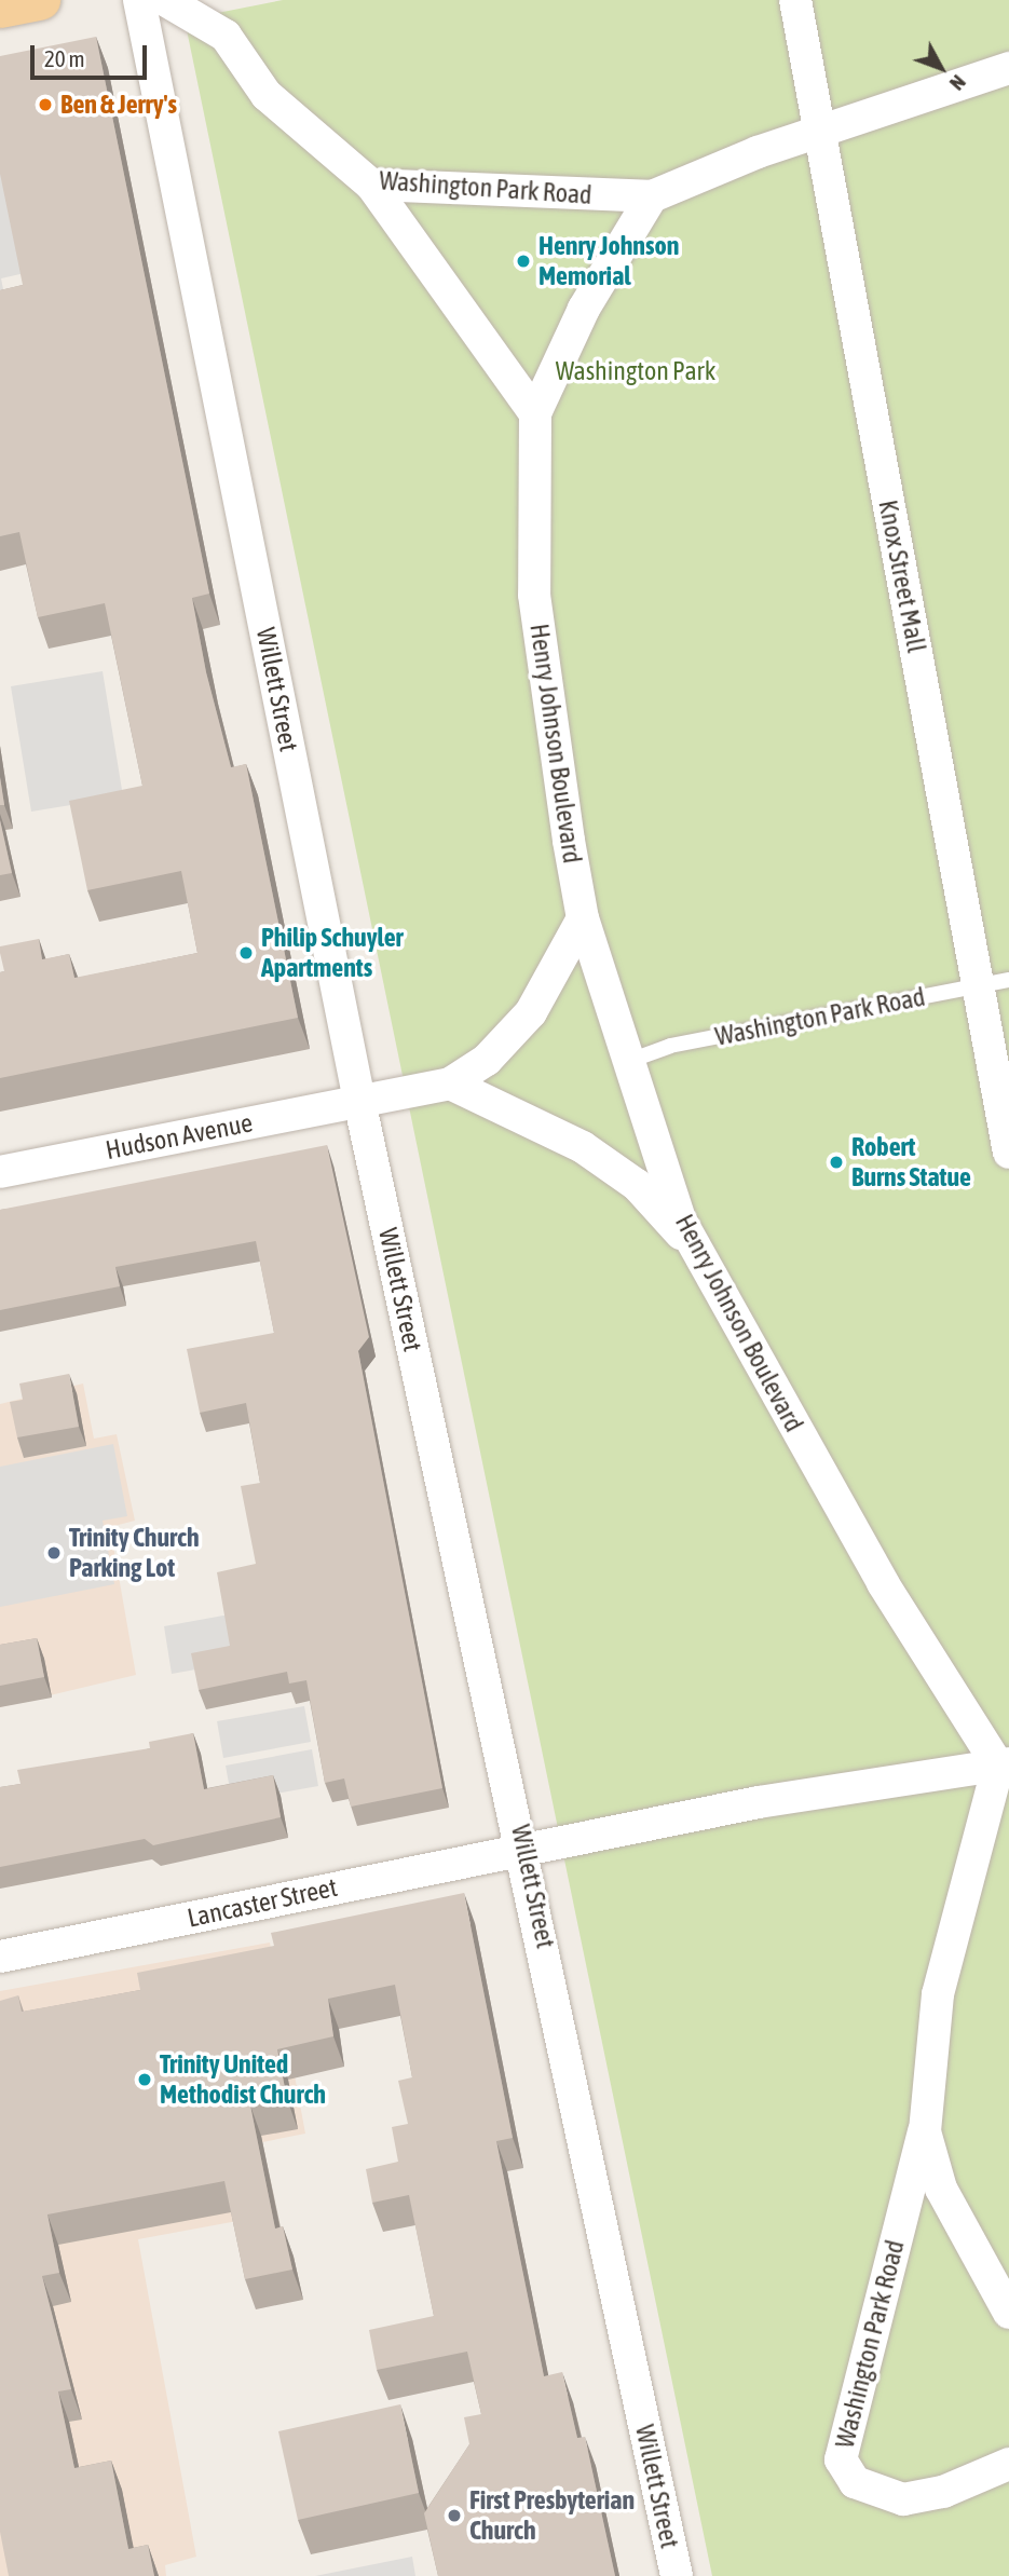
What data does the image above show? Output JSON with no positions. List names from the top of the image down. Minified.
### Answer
{"streets":{"street":["Washington Park Road","Knox Street Mall","Willett Street","Henry Johnson Boulevard","Hudson Avenue","Lancaster Street"]},"crossings":[["Washington Park Road","Knox Street Mall"],["Washington Park Road","Henry Johnson Boulevard"],["Willett Street","Hudson Avenue"],["Willett Street","Lancaster Street"]],"parks":["Washington Park"],"places":["Ben & Jerry's","Henry Johnson Memorial","Philip Schuyler Apartments","Robert Burns Statue","Trinity Church Parking Lot","Trinity United Methodist Church","First Presbyterian Church"],"scale_bar":"20 m","north":"bottom right"}
